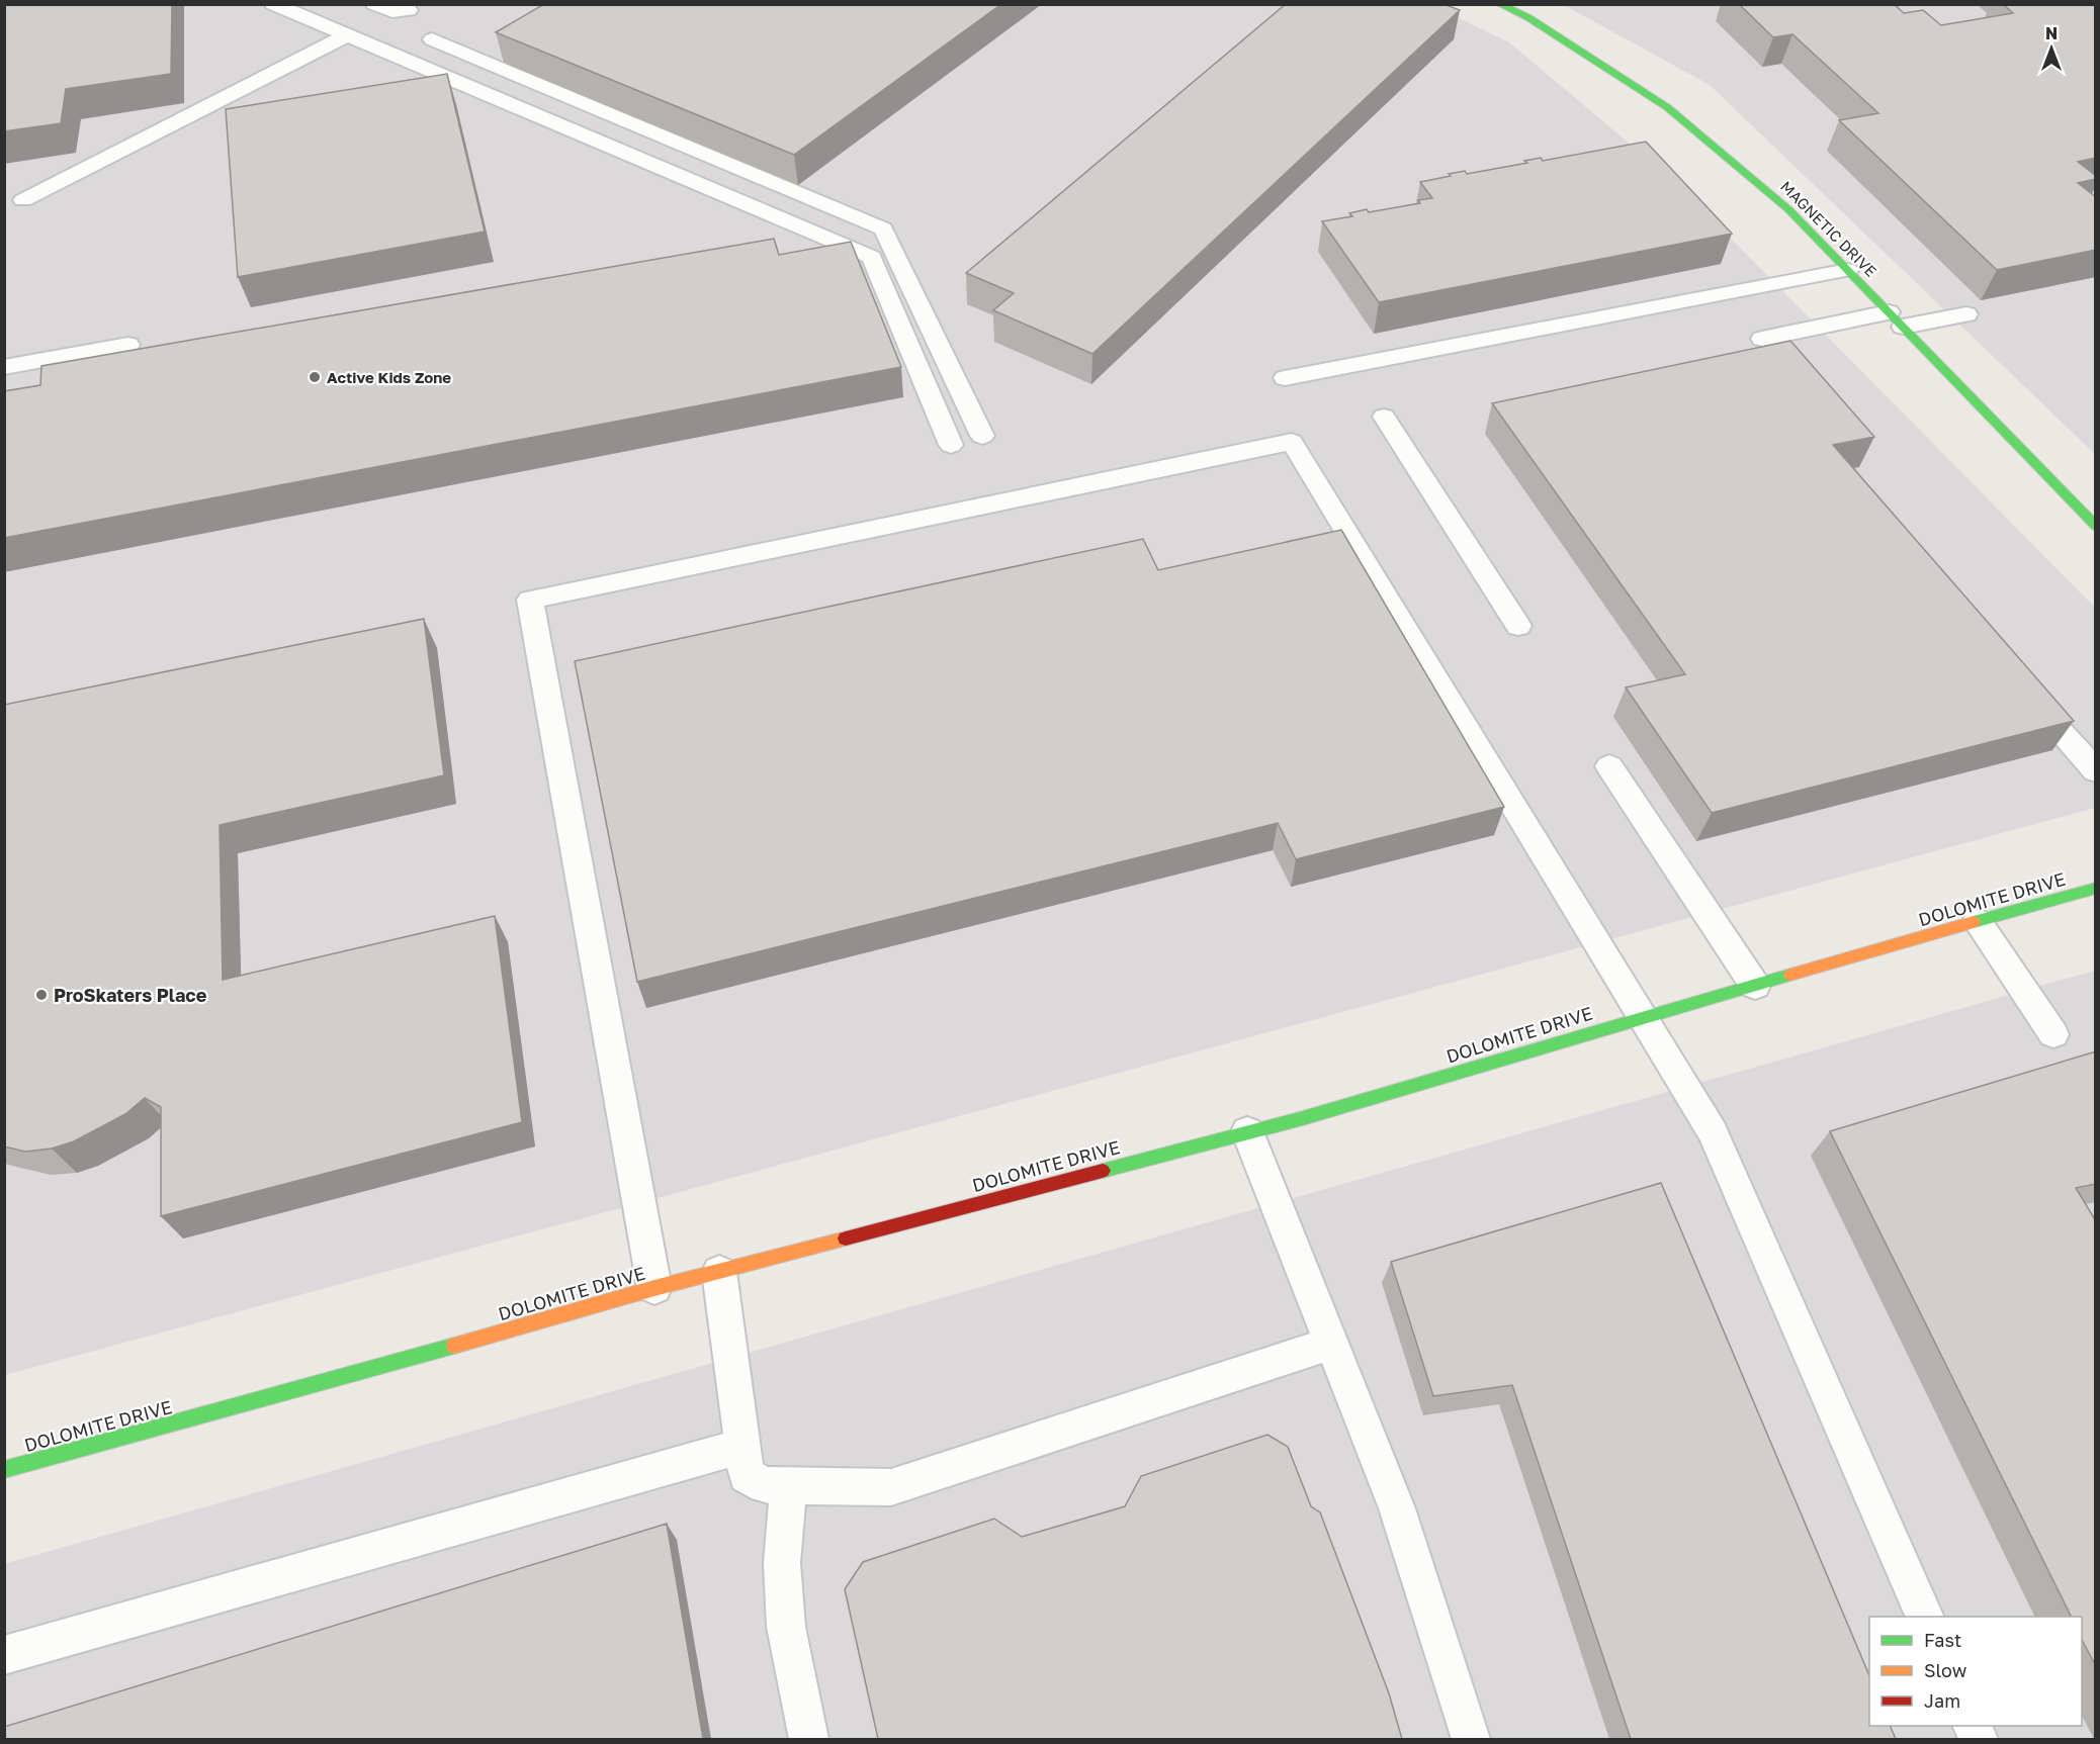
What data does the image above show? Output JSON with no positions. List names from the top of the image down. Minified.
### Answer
{"streets":{"street":["MAGNETIC DRIVE","DOLOMITE DRIVE"]},"places":["Active Kids Zone","ProSkaters Place"],"legend":["Fast","Slow","Jam"],"north":"top"}
